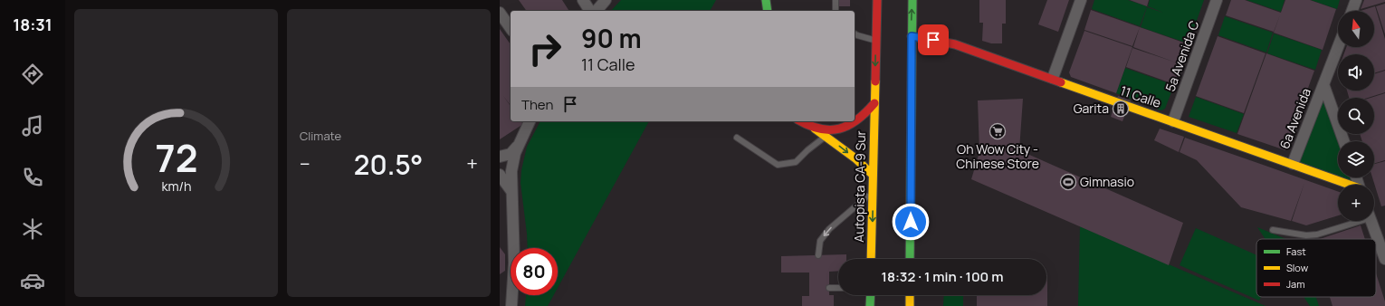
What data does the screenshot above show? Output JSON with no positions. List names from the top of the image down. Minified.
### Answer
{"streets":{"main road":["11 Calle","Autopista CA-9 Sur"],"street":["5a Avenida C","6a Avenida"]},"crossings":[["5a Avenida C","11 Calle"],["11 Calle","6a Avenida"]],"places":{"building":["Garita"],"supermarket":["Oh Wow City - Chinese Store"],"sports":["Gimnasio"]},"legend":["Fast","Slow","Jam"],"north":"top","page":{"tabs":"18:31","tile":"Climate","map_buttons":"+","turn":["90 m","11 Calle"],"then":"Then","heat":["−","20.5°","+"],"limit":"80","trip":"18:32 · 1 min · 100 m","gauge":["72","km/h"]}}
